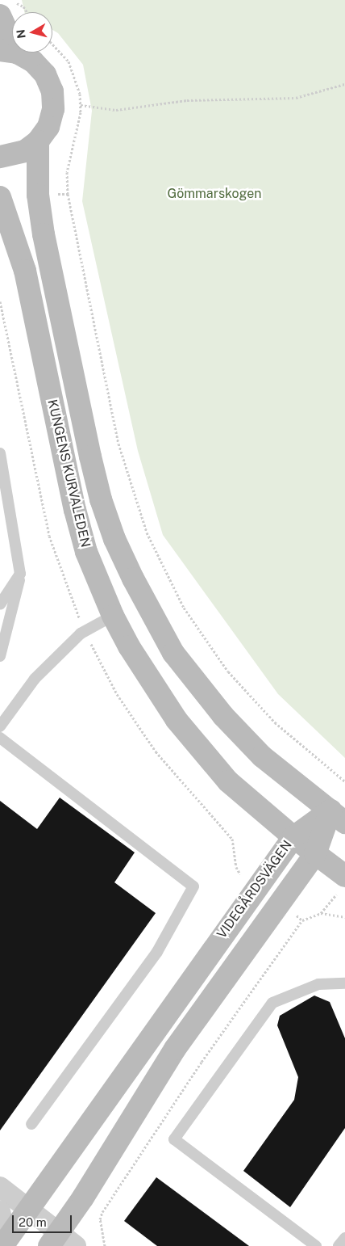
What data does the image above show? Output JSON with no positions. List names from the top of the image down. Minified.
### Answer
{"streets":{"street":["KUNGENS KURVALEDEN","VIDEGÅRDSVÄGEN"]},"crossings":[["KUNGENS KURVALEDEN","VIDEGÅRDSVÄGEN"]],"parks":["Gömmarskogen"],"scale_bar":"20 m","north":"left"}
